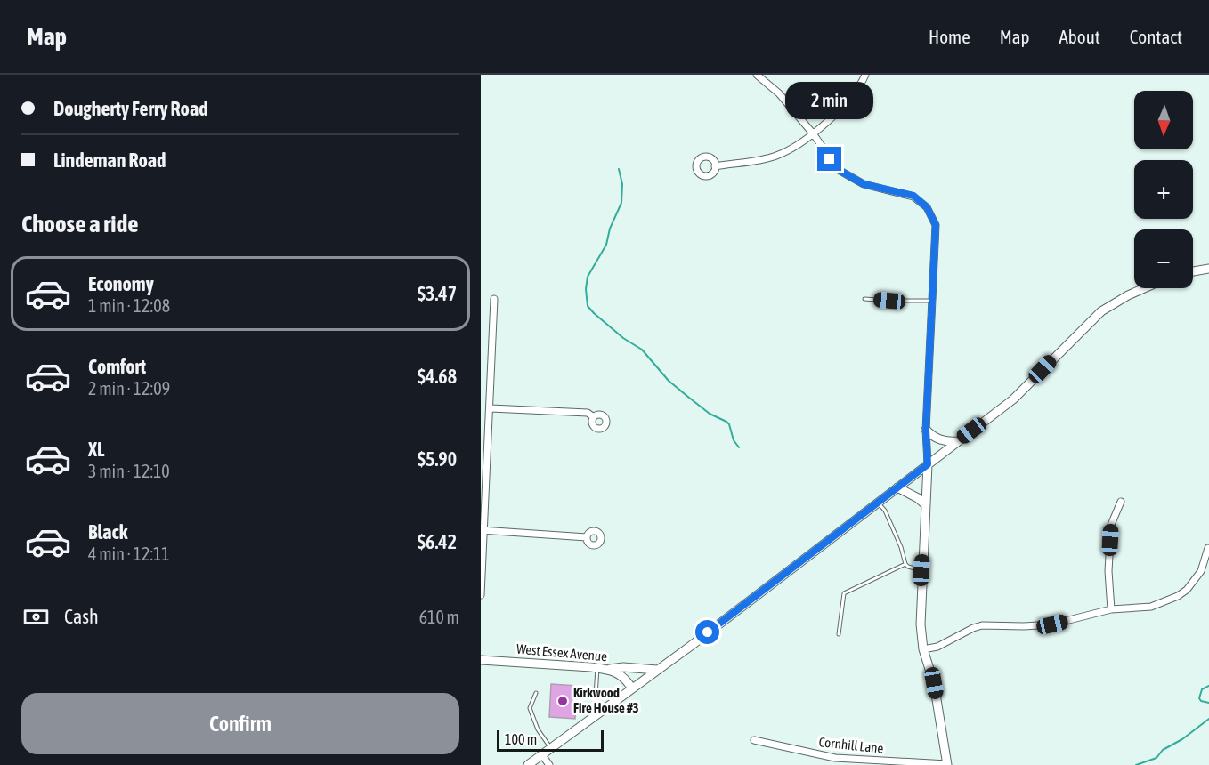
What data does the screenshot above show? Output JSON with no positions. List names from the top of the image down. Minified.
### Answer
{"streets":{"main road":["West Essex Avenue"],"street":["Cornhill Lane"]},"places":["Kirkwood Fire House #3"],"scale_bar":"100 m","north":"bottom","page":{"header":"Map","nav":["Home","Map","About","Contact"],"banner":["Dougherty Ferry Road","Lindeman Road"],"bubble":"2 min","map_buttons":["+","−"],"heading":"Choose a ride","list":[{"name":"Economy","note":"1 min · 12:08","value":"$3.47"},{"name":"Comfort","note":"2 min · 12:09","value":"$4.68"},{"name":"XL","note":"3 min · 12:10","value":"$5.90"},{"name":"Black","note":"4 min · 12:11","value":"$6.42"}],"pay":["Cash","610 m"],"buttons":"Confirm","scale":"100 m"}}
